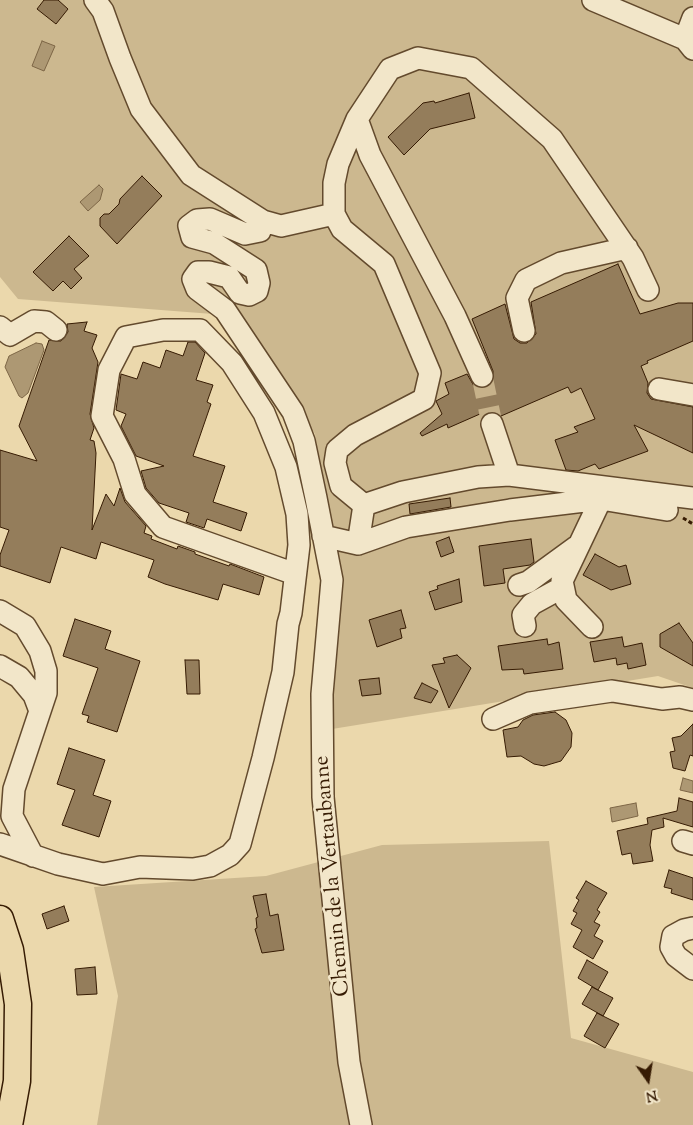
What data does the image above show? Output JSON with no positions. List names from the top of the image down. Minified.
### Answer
{"streets":{"street":["Chemin de la Vertaubanne"]},"north":"bottom"}
